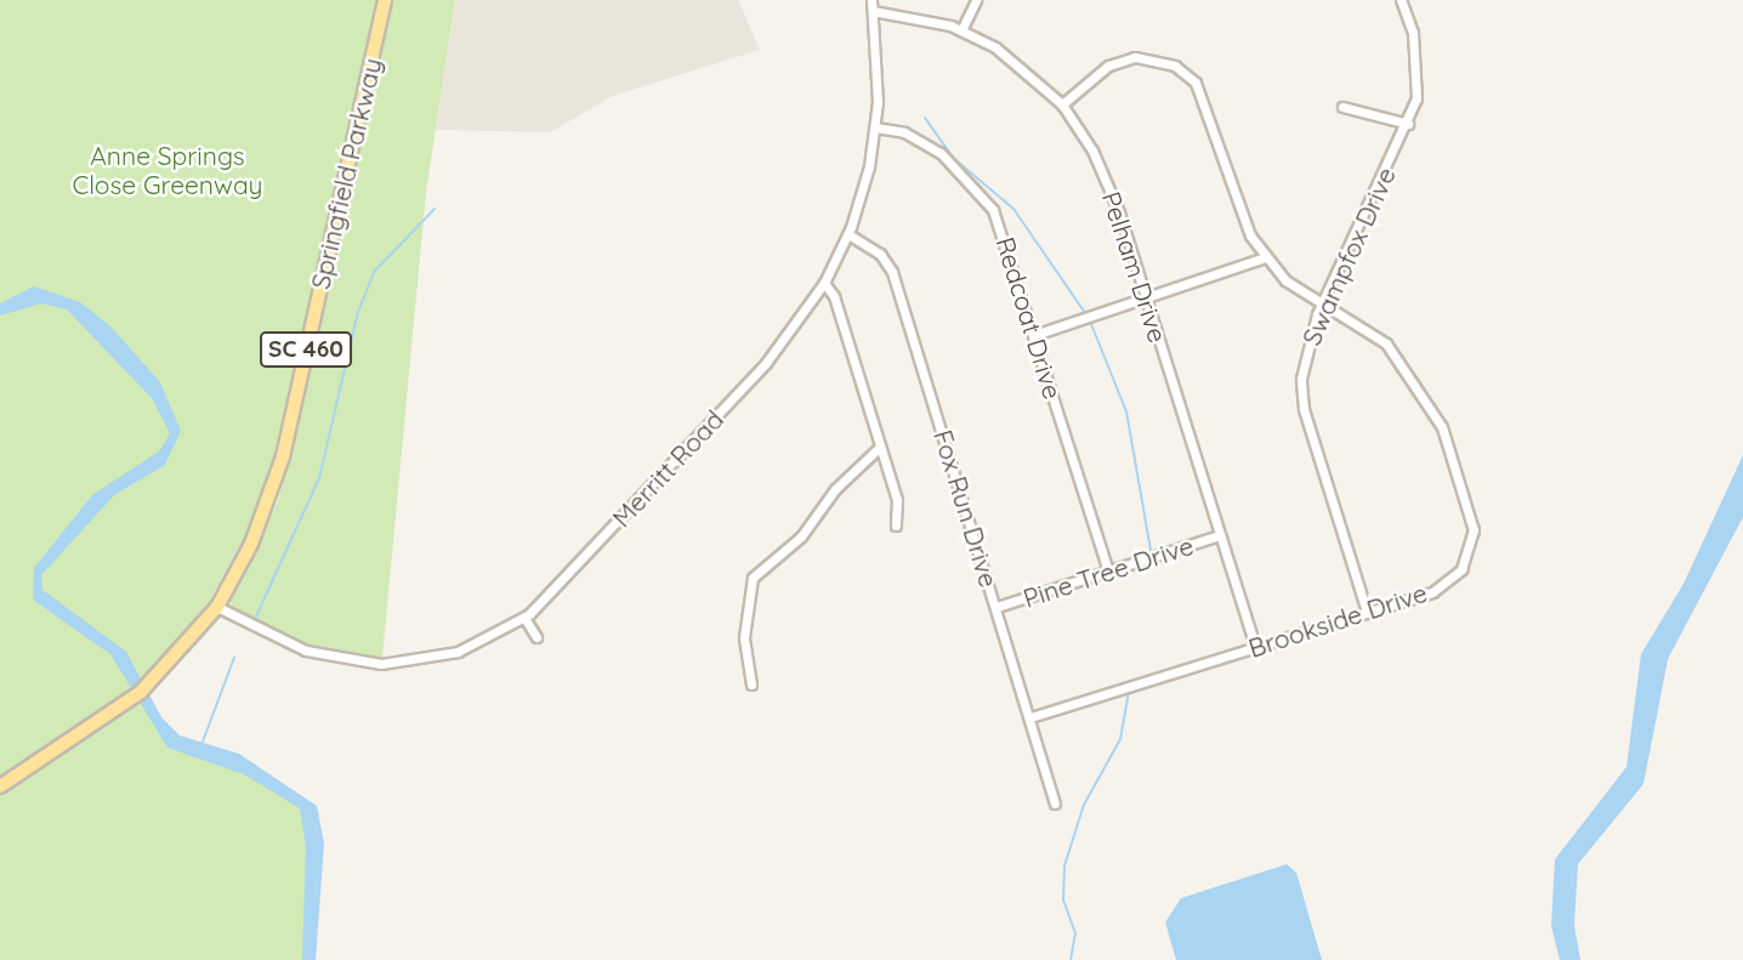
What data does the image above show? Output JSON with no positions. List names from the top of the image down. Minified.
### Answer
{"streets":{"main road":["Springfield Parkway","SC 460"],"street":["Swampfox Drive","Pelham Drive","Redcoat Drive","Merritt Road","Fox Run Drive","Pine Tree Drive","Brookside Drive"]},"crossings":[["Springfield Parkway","Merritt Road"],["Swampfox Drive","Brookside Drive"],["Pelham Drive","Merritt Road"],["Pelham Drive","Pine Tree Drive"],["Pelham Drive","Brookside Drive"],["Redcoat Drive","Merritt Road"],["Redcoat Drive","Pine Tree Drive"],["Merritt Road","Fox Run Drive"],["Fox Run Drive","Pine Tree Drive"],["Fox Run Drive","Brookside Drive"]],"parks":["Anne Springs Close Greenway"]}
